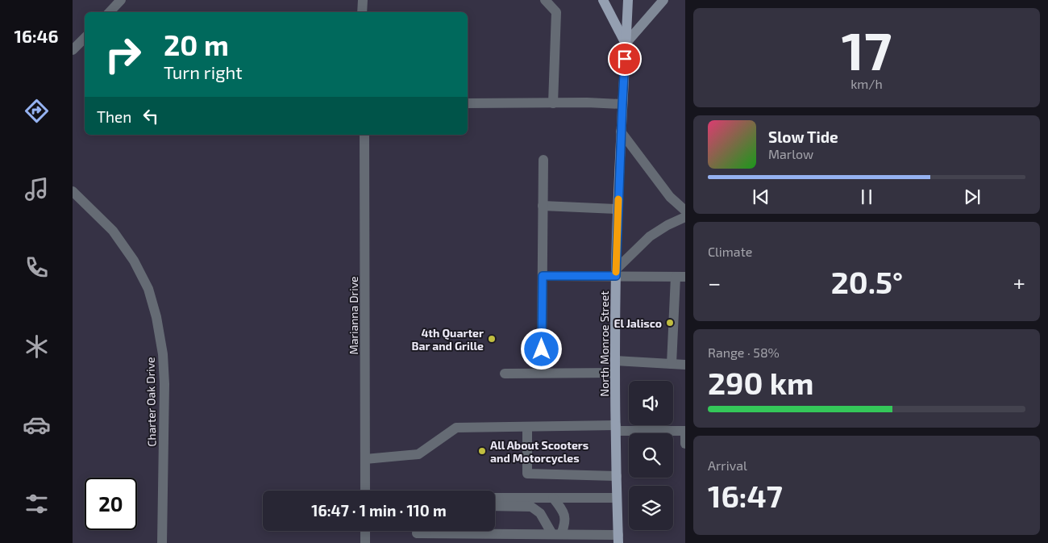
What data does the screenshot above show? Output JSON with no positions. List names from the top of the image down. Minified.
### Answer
{"streets":{"main road":["North Monroe Street"],"street":["Marianna Drive","Charter Oak Drive"]},"places":["El Jalisco","4th Quarter Bar and Grille","All About Scooters and Motorcycles"],"page":{"tabs":"16:46","tile":[["17","km/h"],"Climate",["Range · 58%","290 km"],["Arrival","16:47"]],"turn":["20 m","Turn right"],"then":"Then","song":["Slow Tide","Marlow"],"heat":["−","20.5°","+"],"limit":"20","trip":"16:47 · 1 min · 110 m"}}
